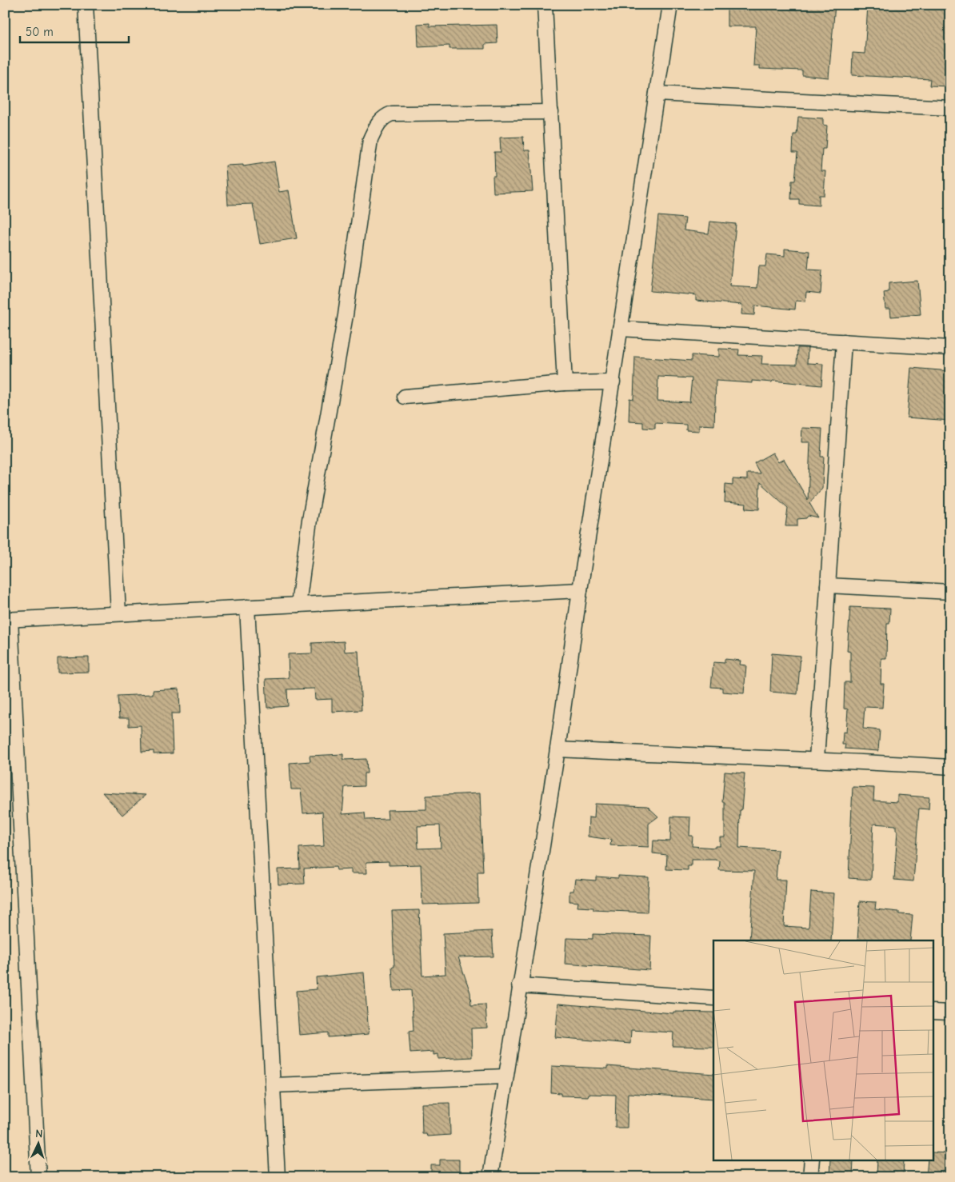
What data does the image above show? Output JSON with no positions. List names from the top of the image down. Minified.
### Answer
{"scale_bar":"50 m","north":"top"}
